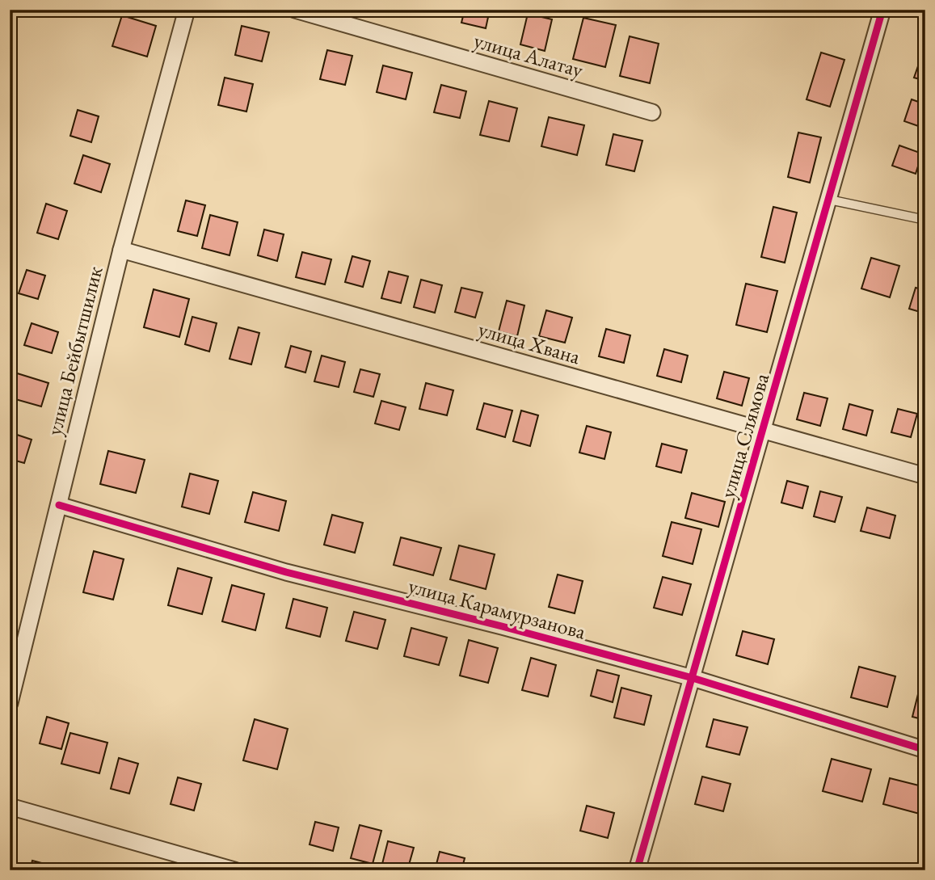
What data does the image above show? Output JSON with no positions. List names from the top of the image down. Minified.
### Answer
{"streets":{"street":["улица Алатау","улица Хвана","улица Бейбытшилик","улица Слямова","улица Карамурзанова"]},"crossings":[["улица Хвана","улица Бейбытшилик"],["улица Хвана","улица Слямова"],["улица Бейбытшилик","улица Карамурзанова"],["улица Слямова","улица Карамурзанова"]]}
